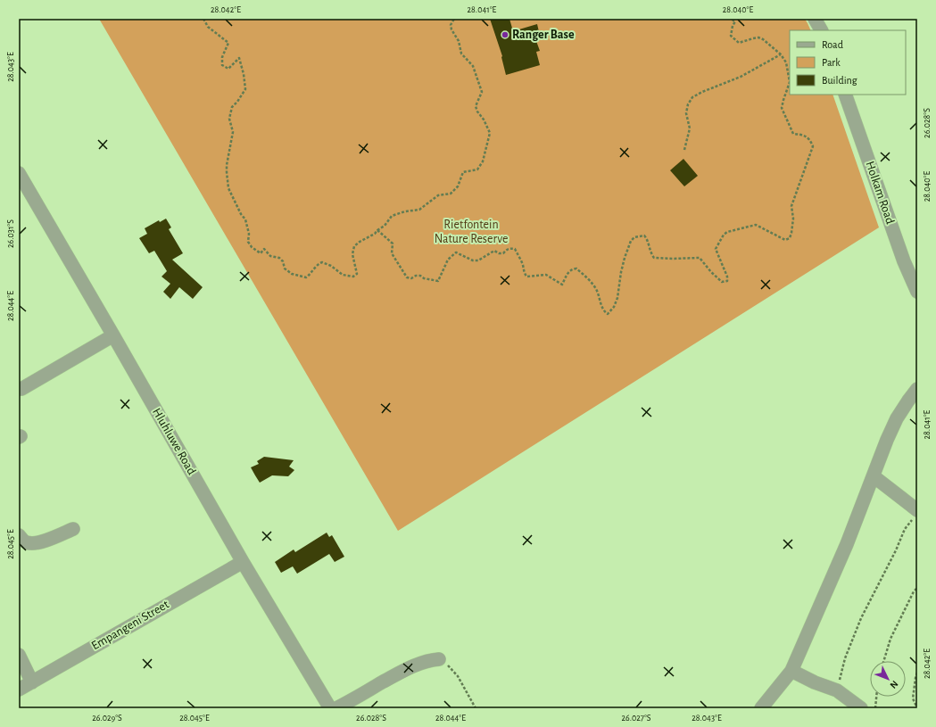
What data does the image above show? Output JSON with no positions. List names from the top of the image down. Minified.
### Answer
{"streets":{"street":["Holkam Road","Hluhluwe Road","Empangeni Street"]},"crossings":[["Hluhluwe Road","Empangeni Street"]],"parks":["Rietfontein Nature Reserve"],"places":["Ranger Base"],"legend":["Road","Park","Building"],"north":"bottom right","coordinates":["28.042°E","28.041°E","28.040°E","28.043°E","26.028°S","26.031°S","28.044°E","28.045°E","26.029°S","26.027°S"]}
